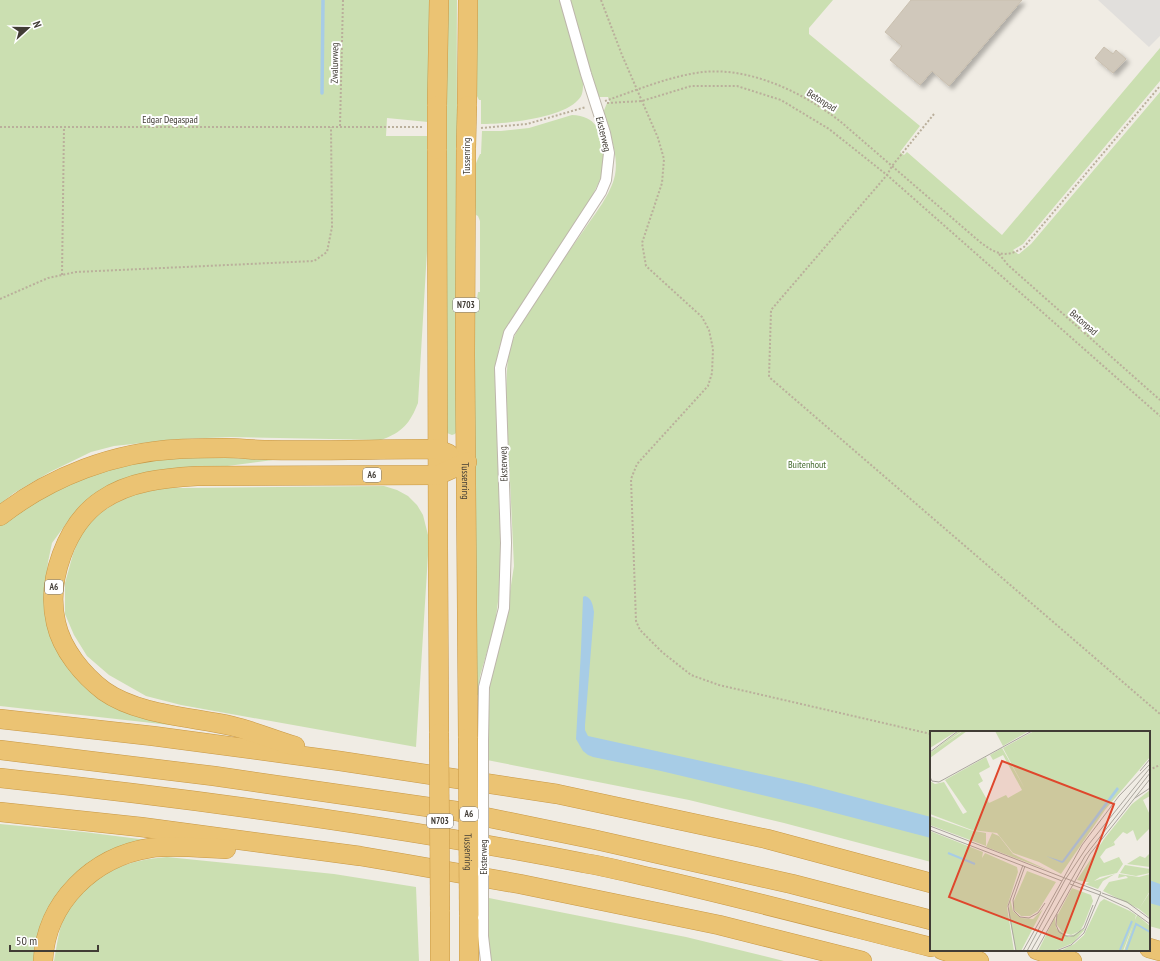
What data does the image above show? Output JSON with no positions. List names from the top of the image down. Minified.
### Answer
{"streets":{"highway":["Tussenring","N703","A6"],"street":["Eksterweg"],"path":["Zwaluwweg","Betonpad","Edgar Degaspad"]},"crossings":[["Zwaluwweg","Edgar Degaspad"],["Betonpad","Eksterweg"],["Eksterweg","Tussenring"],["Tussenring","A6"],["N703","A6"]],"parks":["Buitenhout"],"scale_bar":"50 m","north":"right"}
